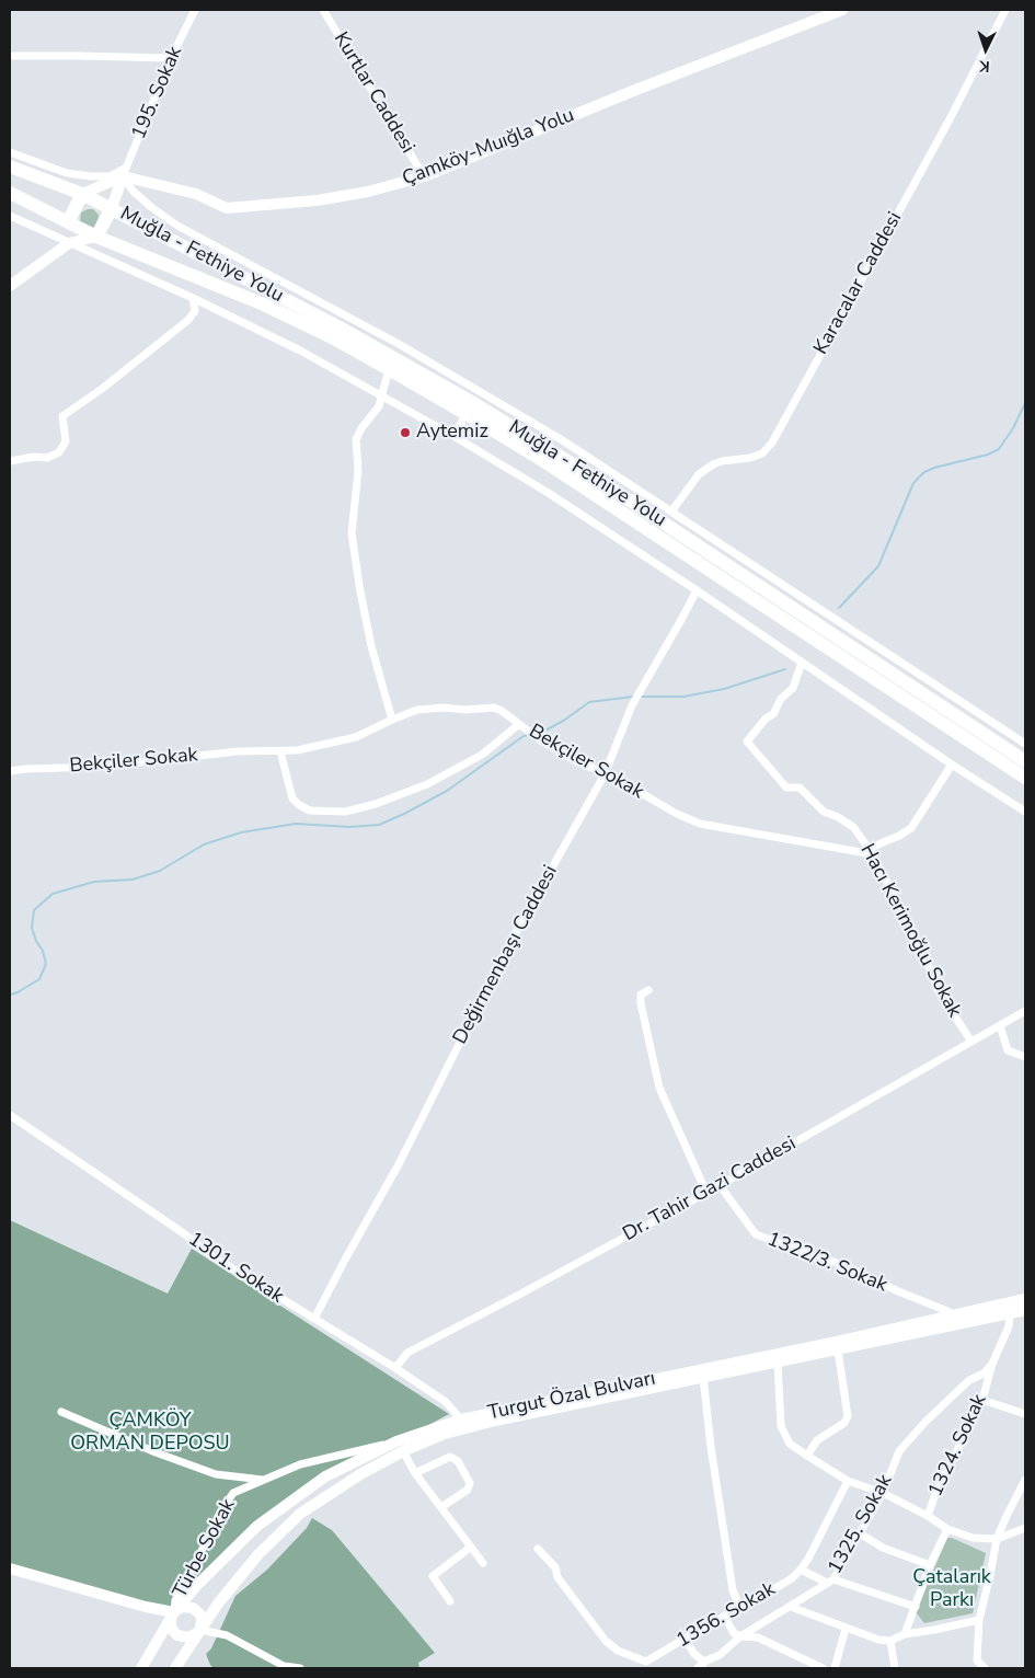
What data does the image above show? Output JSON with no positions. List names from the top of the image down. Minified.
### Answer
{"streets":{"highway":["Muğla - Fethiye Yolu"],"main road":["Çamköy-Muığla Yolu","Turgut Özal Bulvarı"],"street":["195. Sokak","Kurtlar Caddesi","Karacalar Caddesi","Bekçiler Sokak","Hacı Kerimoğlu Sokak","Değirmenbaşı Caddesi","Dr. Tahir Gazi Caddesi","1322/3. Sokak","1301. Sokak","1324. Sokak","1325. Sokak","Türbe Sokak","1356. Sokak"]},"crossings":[["195. Sokak","Çamköy-Muığla Yolu"],["Kurtlar Caddesi","Çamköy-Muığla Yolu"],["Bekçiler Sokak","Hacı Kerimoğlu Sokak"],["Bekçiler Sokak","Değirmenbaşı Caddesi"],["Hacı Kerimoğlu Sokak","Dr. Tahir Gazi Caddesi"],["Değirmenbaşı Caddesi","1301. Sokak"],["Dr. Tahir Gazi Caddesi","1322/3. Sokak"],["Dr. Tahir Gazi Caddesi","1301. Sokak"],["1322/3. Sokak","Turgut Özal Bulvarı"],["1301. Sokak","Turgut Özal Bulvarı"],["Turgut Özal Bulvarı","Türbe Sokak"],["1324. Sokak","1325. Sokak"]],"parks":["ÇAMKÖY ORMAN DEPOSU","Çatalarık Parkı"],"places":["Aytemiz"],"north":"bottom"}
